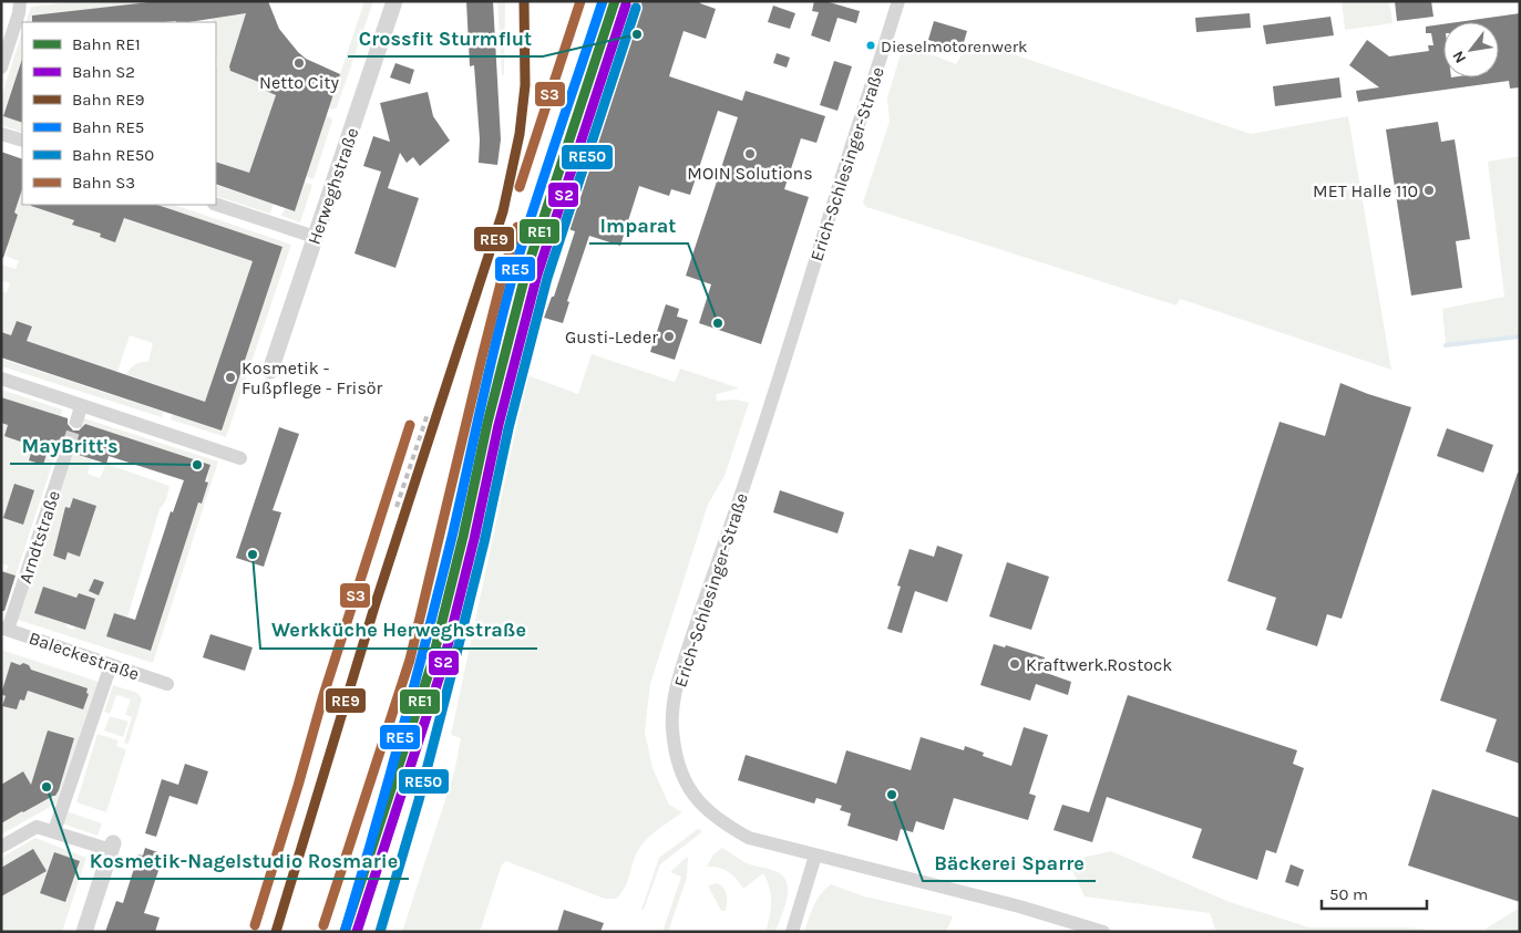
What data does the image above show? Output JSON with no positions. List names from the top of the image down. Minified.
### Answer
{"streets":{"street":["Erich-Schlesinger-Straße","Herweghstraße","Arndtstraße","Baleckestraße"]},"crossings":[["Arndtstraße","Baleckestraße"]],"places":["Crossfit Sturmflut","Dieselmotorenwerk","Netto City","MOIN Solutions","MET Halle 110","Imparat","Gusti-Leder","Kosmetik - Fußpflege - Frisör","MayBritt's","Werkküche Herweghstraße","Kraftwerk.Rostock","Kosmetik-Nagelstudio Rosmarie","Bäckerei Sparre"],"lines":["rail line RE1","rail line RE9","rail line RE5","rail line S3","rail line S2","rail line RE50"],"legend":["Bahn RE1","Bahn S2","Bahn RE9","Bahn RE5","Bahn RE50","Bahn S3"],"scale_bar":"50 m","north":"bottom left"}
